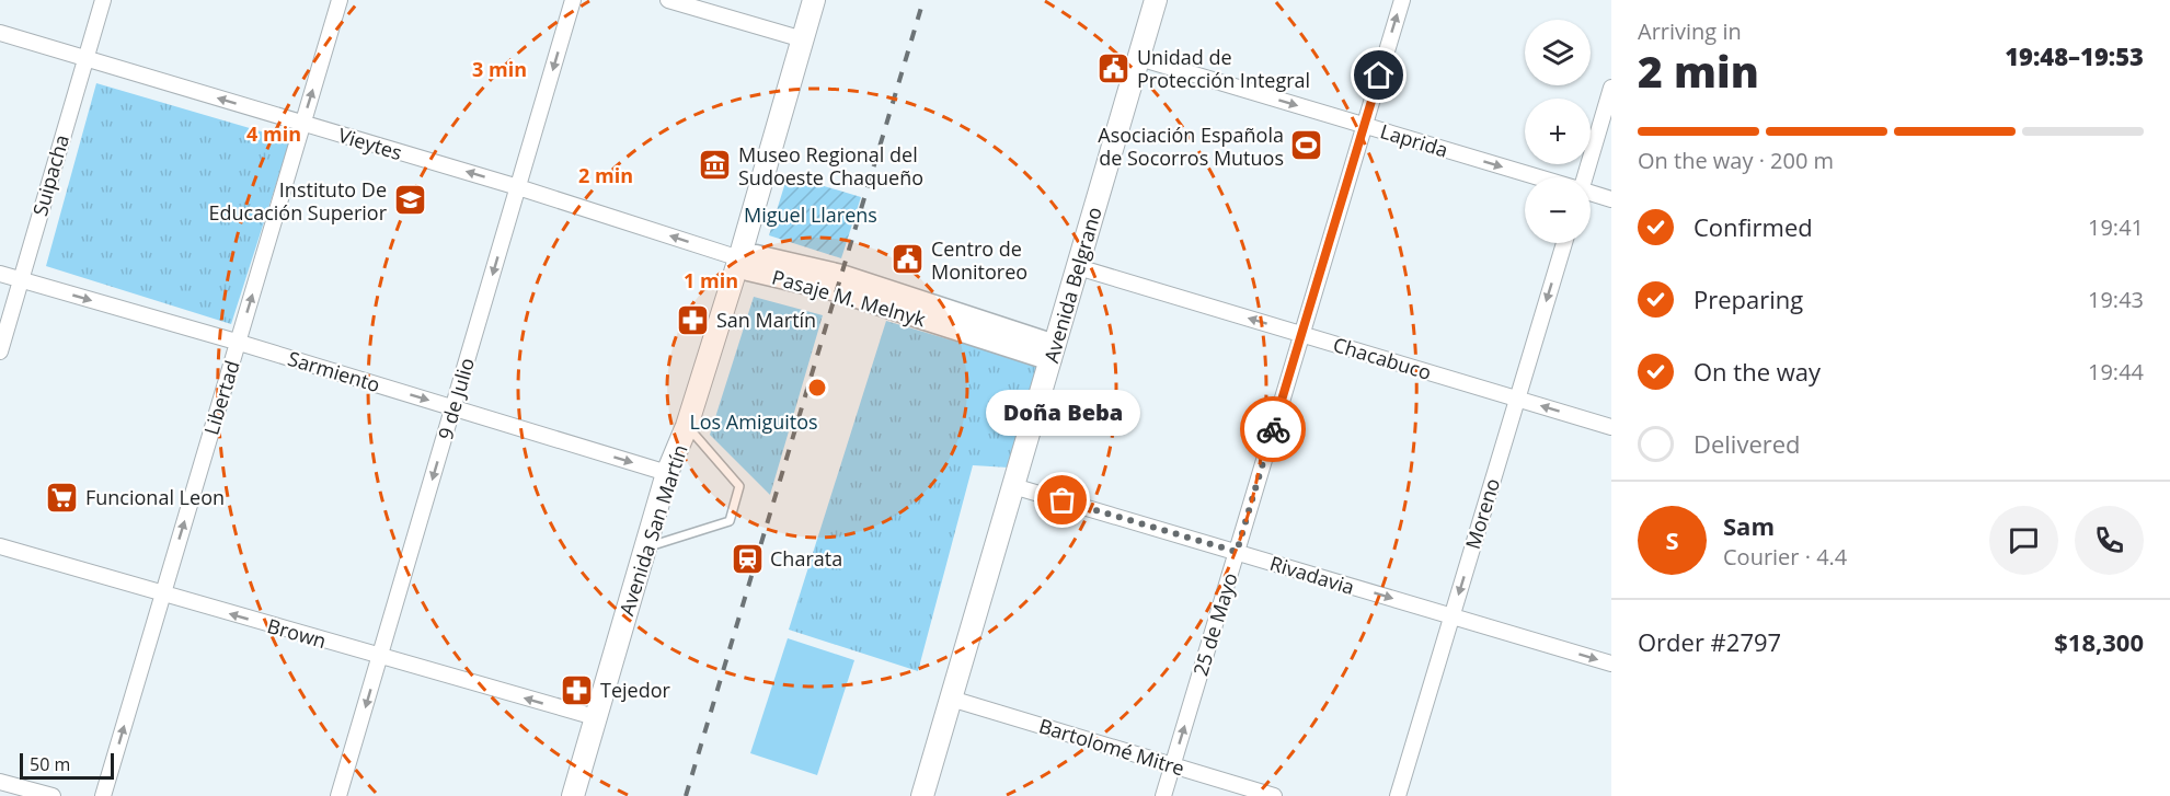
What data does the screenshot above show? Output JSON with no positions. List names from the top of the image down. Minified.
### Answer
{"streets":{"main road":["Avenida Belgrano","Avenida San Martín"],"street":["Laprida","Vieytes","Suipacha","Pasaje M. Melnyk","Chacabuco","Sarmiento","Libertad","9 de Julio","Moreno","Rivadavia","25 de Mayo","Brown","Bartolomé Mitre"]},"crossings":[["Laprida","Avenida Belgrano"],["Laprida","25 de Mayo"],["Vieytes","Suipacha"],["Vieytes","Pasaje M. Melnyk"],["Vieytes","Libertad"],["Vieytes","9 de Julio"],["Vieytes","Avenida San Martín"],["Suipacha","Sarmiento"],["Avenida Belgrano","Pasaje M. Melnyk"],["Avenida Belgrano","Chacabuco"],["Avenida Belgrano","Rivadavia"],["Avenida Belgrano","Bartolomé Mitre"],["Pasaje M. Melnyk","Avenida San Martín"],["Chacabuco","Moreno"],["Chacabuco","25 de Mayo"],["Sarmiento","Libertad"],["Sarmiento","9 de Julio"],["Sarmiento","Avenida San Martín"],["Libertad","Brown"],["9 de Julio","Brown"],["Moreno","Rivadavia"],["Avenida San Martín","Brown"],["Rivadavia","25 de Mayo"],["25 de Mayo","Bartolomé Mitre"]],"one_way":["Laprida","Vieytes","Chacabuco","Sarmiento","Libertad","9 de Julio","Moreno","Rivadavia","25 de Mayo","Brown"],"parks":["Miguel Llarens","Los Amiguitos"],"places":{"public building":["Unidad de Protección Integral","Centro de Monitoreo"],"sports":["Asociación Española de Socorros Mutuos"],"museum":["Museo Regional del Sudoeste Chaqueño"],"school or university":["Instituto De Educación Superior"],"pharmacy":["San Martín","Tejedor"],"supermarket":["Funcional Leon"],"other":["Doña Beba"],"station":["Charata"]},"scale_bar":"50 m","page":{"heading":["2 min","Arriving in","19:48–19:53"],"panel":["Sam","Courier · 4.4","Order #2797","$18,300"],"map_buttons":["+","−"],"bar":"On the way · 200 m","list":[["Confirmed","19:41"],["Preparing","19:43"],["On the way","19:44"],"Delivered"],"bubble":"Doña Beba","round":"S","scale":"50 m"},"rings":["3 min","4 min","2 min","1 min"]}
